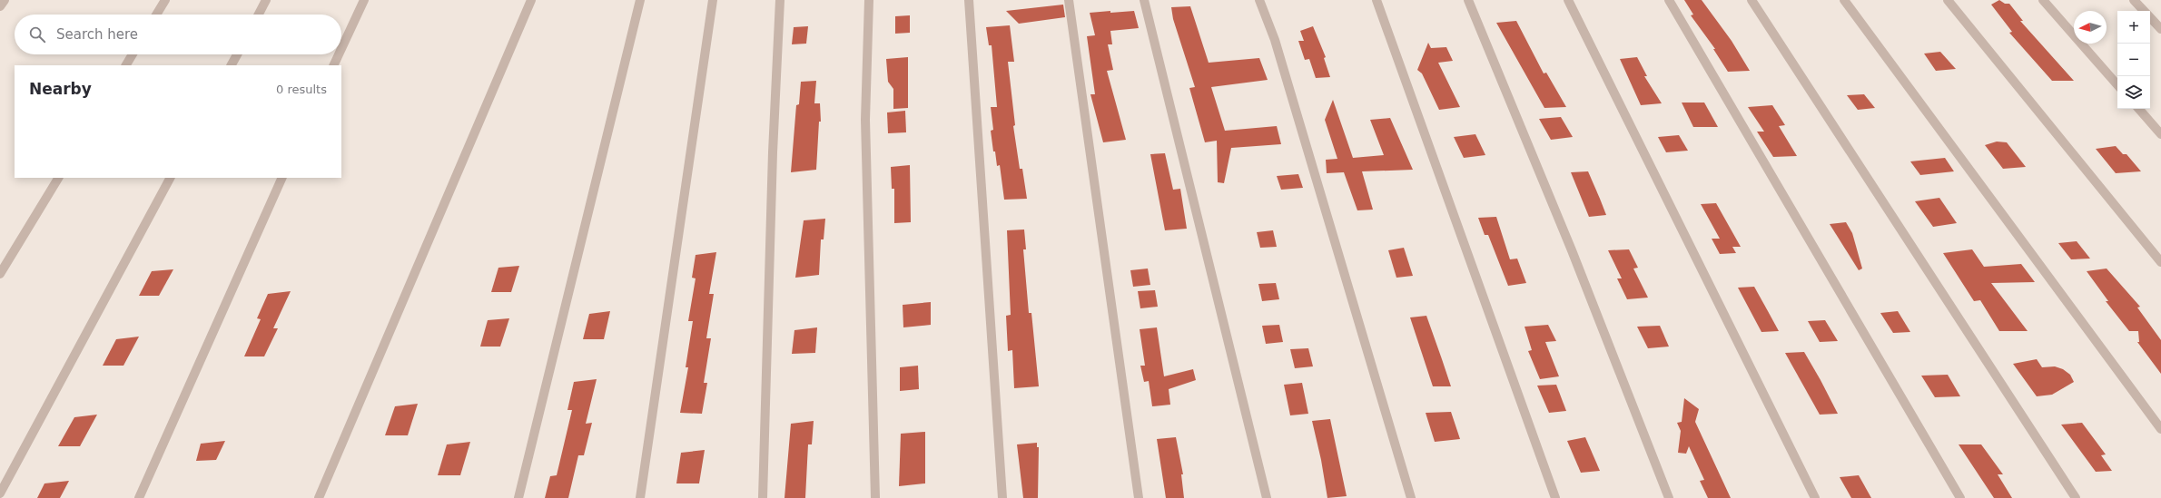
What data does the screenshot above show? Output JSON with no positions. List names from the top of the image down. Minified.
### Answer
{"north":"left","page":{"map_buttons":["+","−"],"search":"Search here","heading":["Nearby","0 results"]}}
